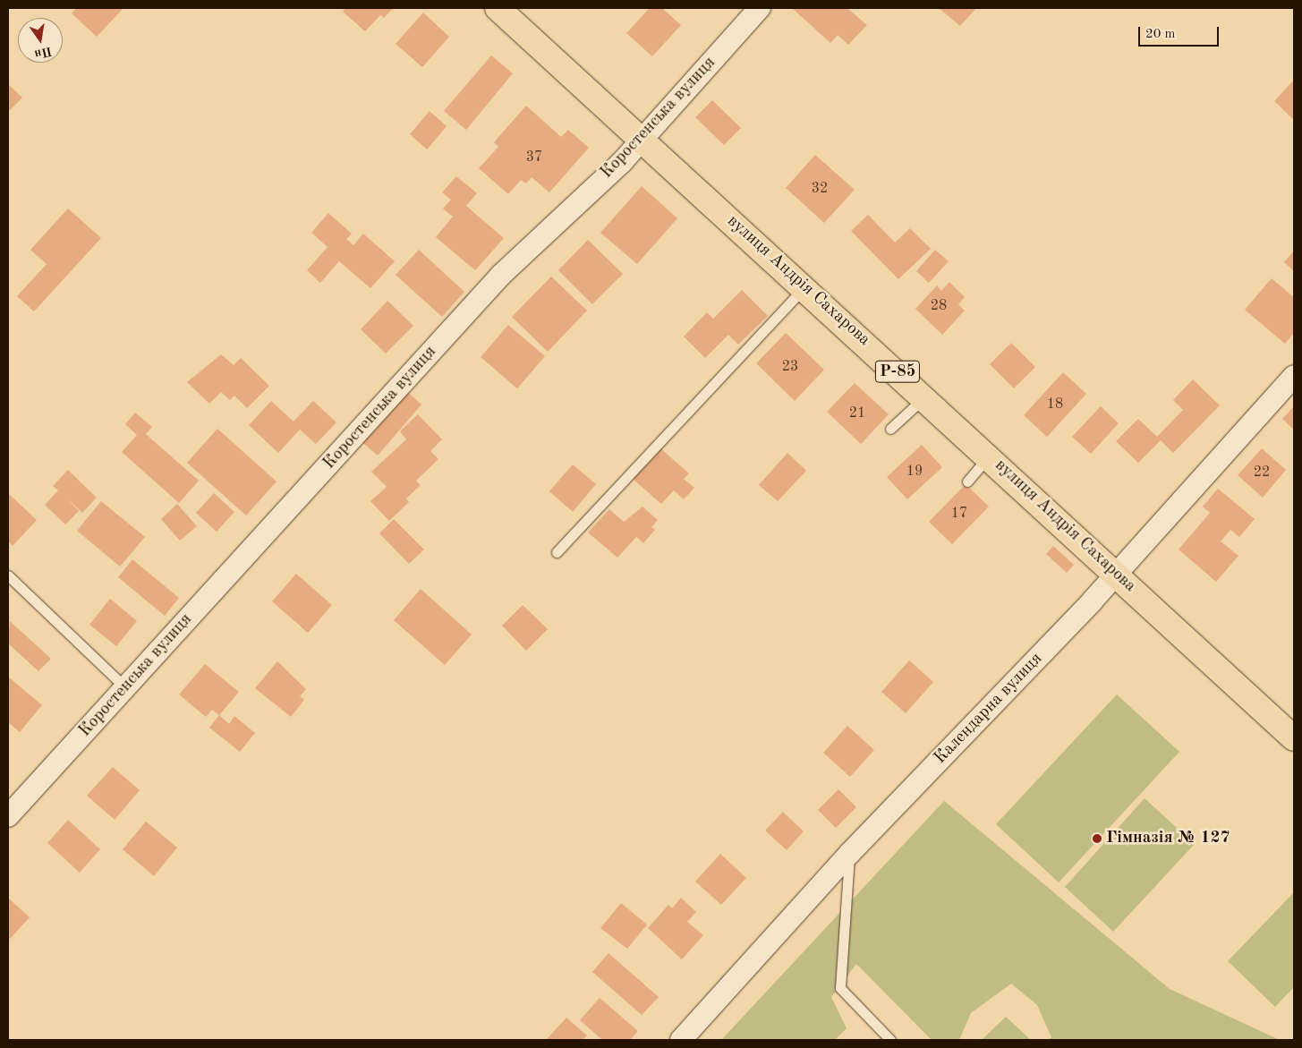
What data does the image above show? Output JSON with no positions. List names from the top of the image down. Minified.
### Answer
{"streets":{"main road":["вулиця Андрія Сахарова","Р-85"],"street":["Коростенська вулиця","Календарна вулиця"]},"crossings":[["Коростенська вулиця","вулиця Андрія Сахарова"],["вулиця Андрія Сахарова","Календарна вулиця"]],"places":["Гімназія № 127"],"house_numbers":["37","32","28","23","18","21","19","22","17"],"scale_bar":"20 m","north":"bottom"}
